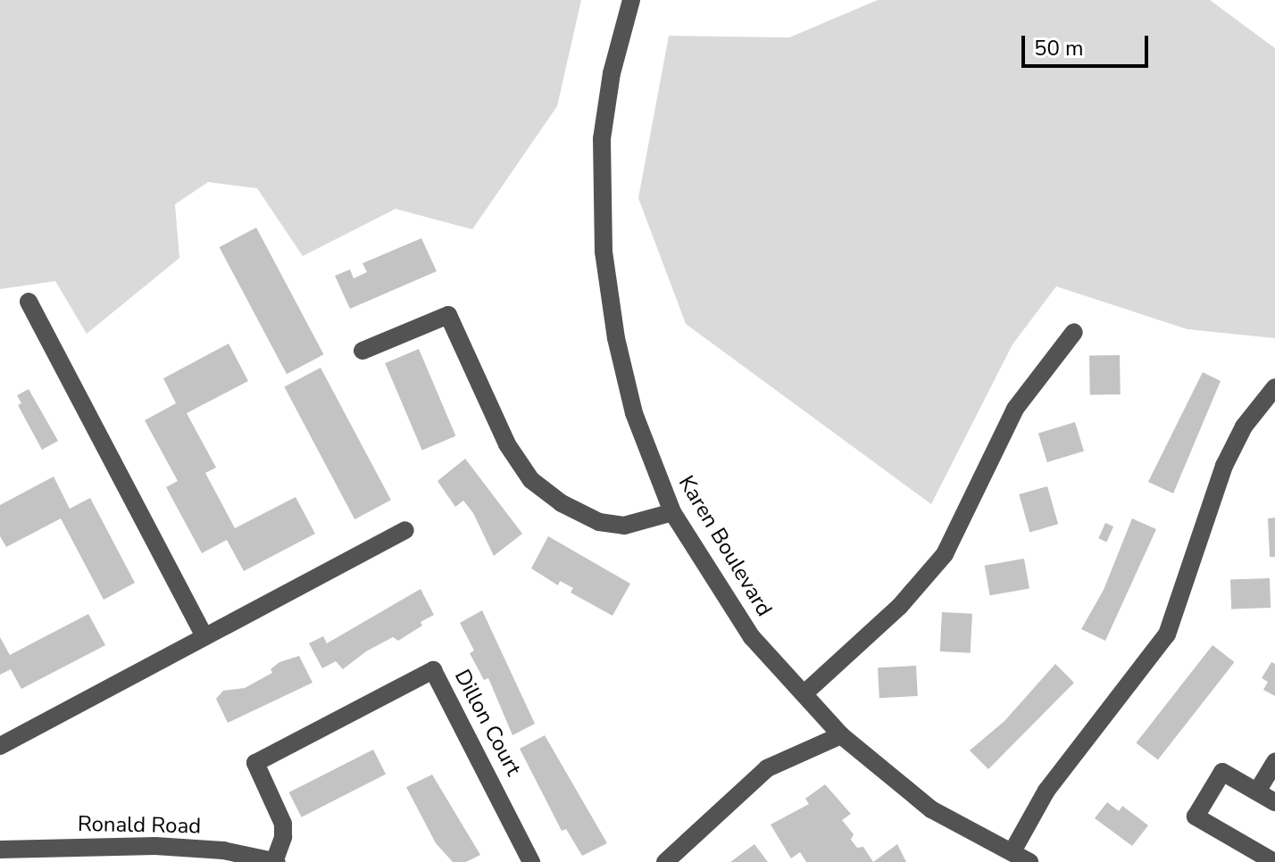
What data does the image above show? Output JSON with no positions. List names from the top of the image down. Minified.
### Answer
{"streets":{"street":["Karen Boulevard","Dillon Court","Ronald Road"]},"crossings":[["Dillon Court","Ronald Road"]],"scale_bar":"50 m"}
